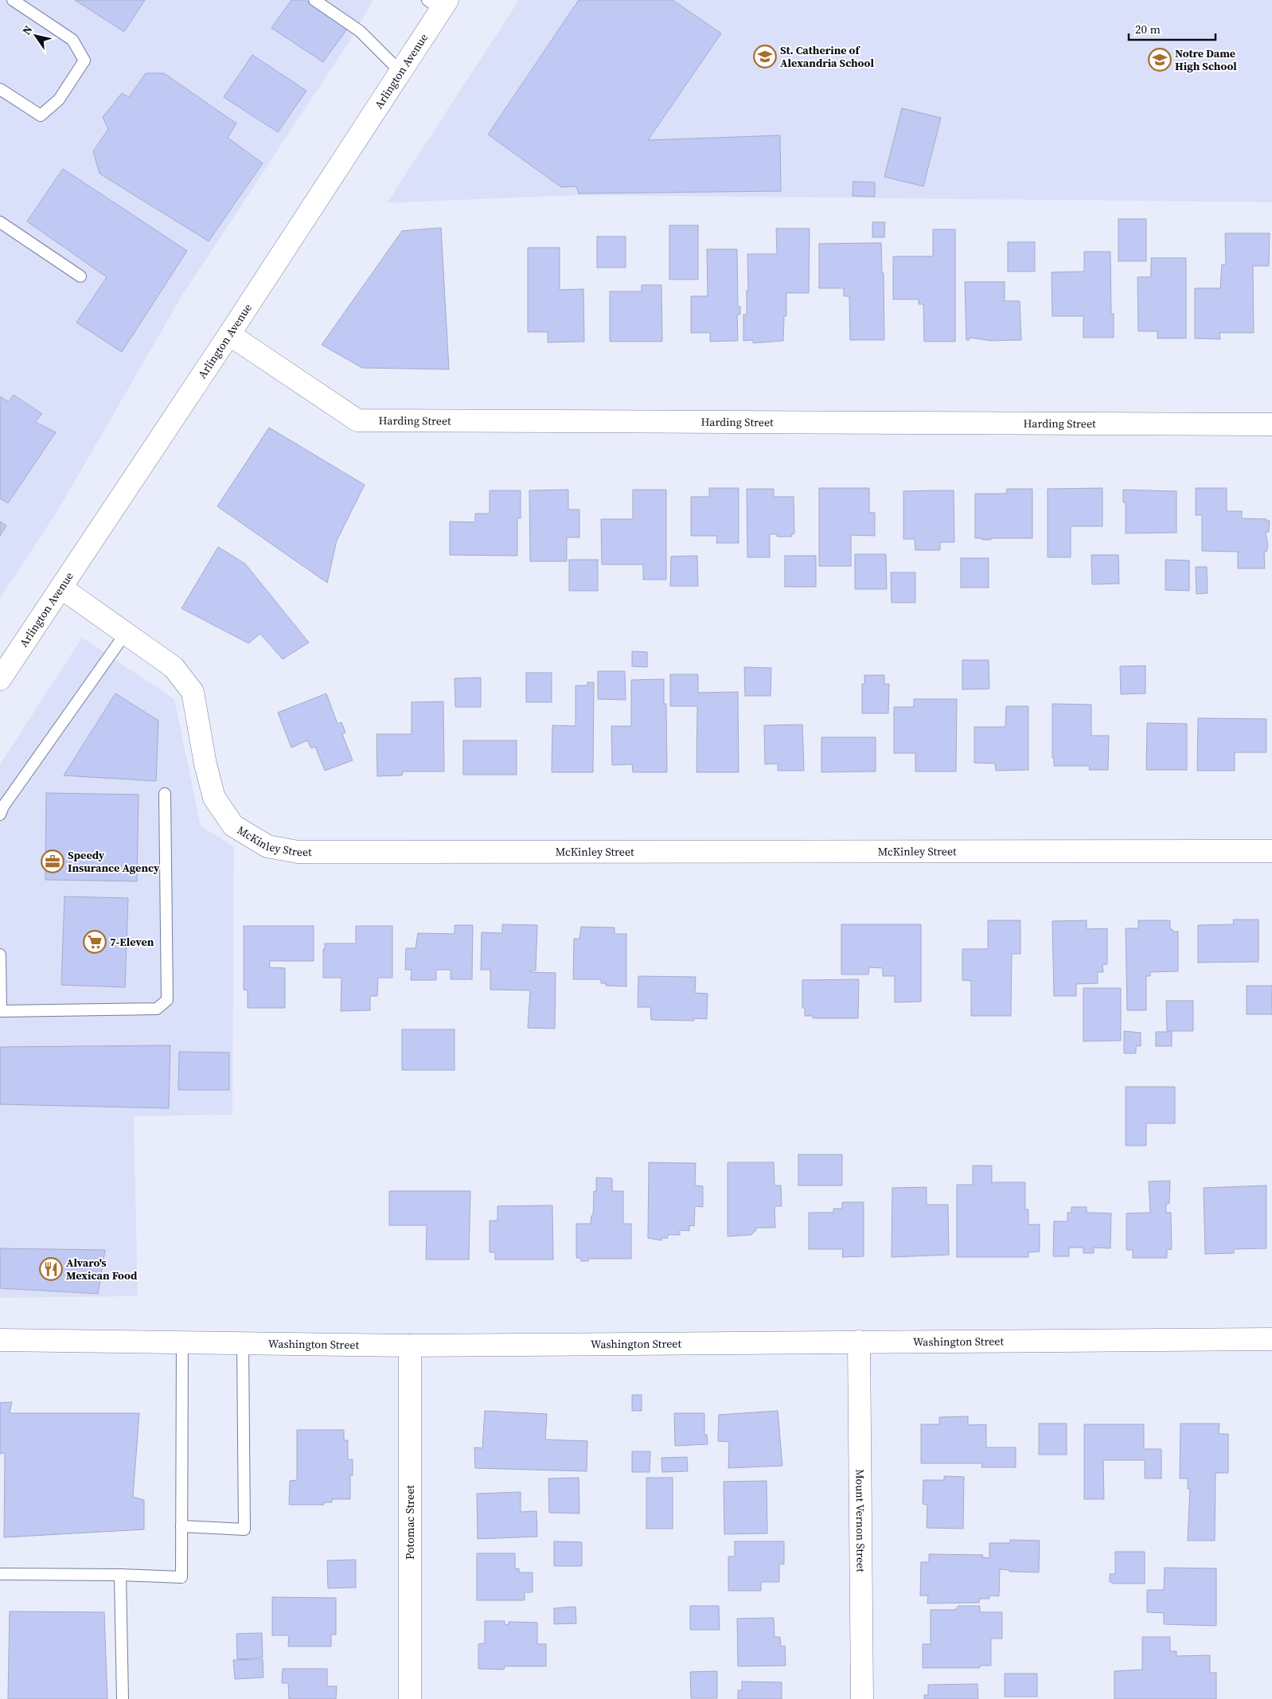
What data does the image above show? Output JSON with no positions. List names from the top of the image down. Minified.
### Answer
{"streets":{"street":["Arlington Avenue","Harding Street","McKinley Street","Washington Street","Mount Vernon Street","Potomac Street"]},"crossings":[["Arlington Avenue","Harding Street"],["Arlington Avenue","McKinley Street"],["Washington Street","Mount Vernon Street"],["Washington Street","Potomac Street"]],"places":{"school or university":["St. Catherine of Alexandria School","Notre Dame High School"],"office":["Speedy Insurance Agency"],"supermarket":["7-Eleven"],"restaurant":["Alvaro's Mexican Food"]},"scale_bar":"20 m","north":"top left"}
